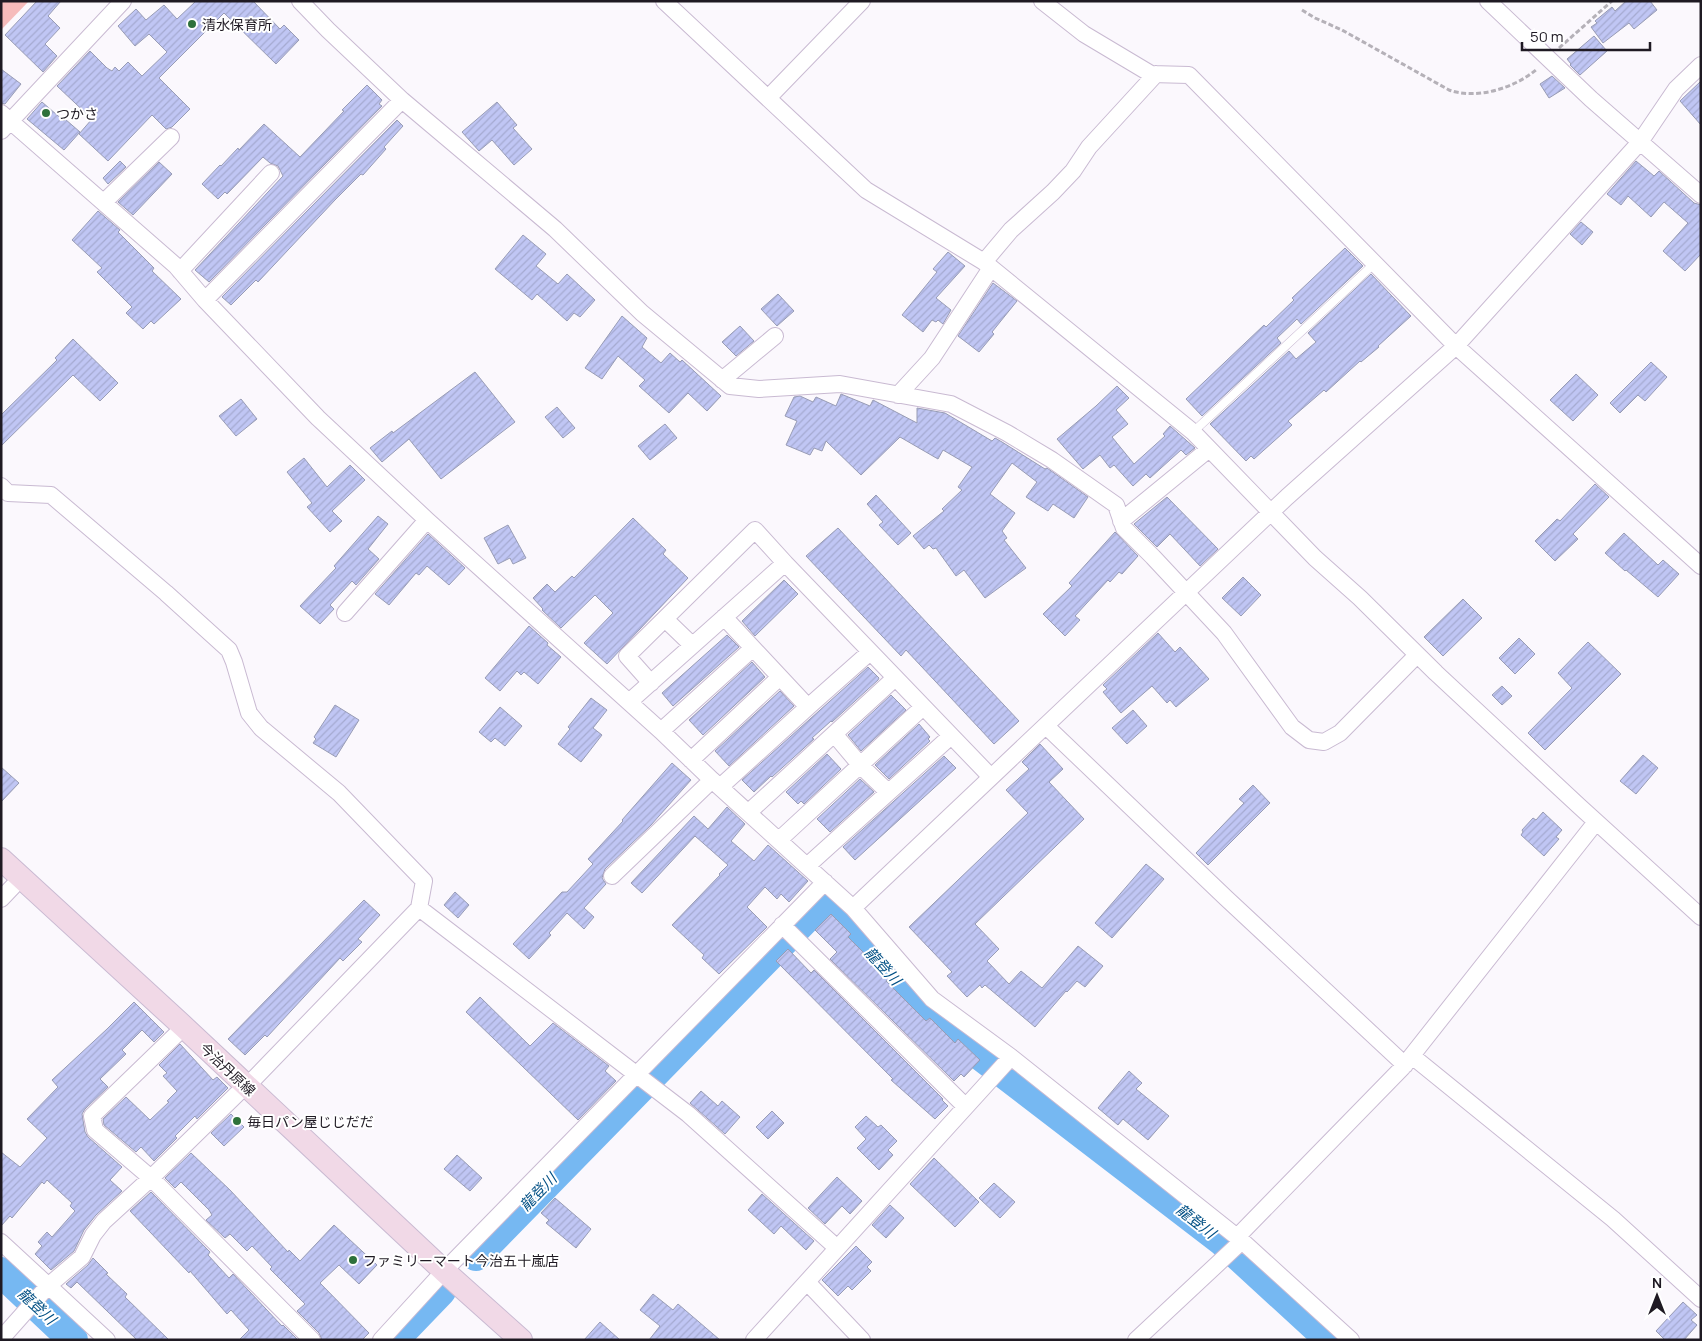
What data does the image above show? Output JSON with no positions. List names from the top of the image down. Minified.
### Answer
{"streets":{"main road":["今治丹原線"]},"water":["龍登川"],"places":["清水保育所","つかさ","毎日パン屋じじだだ","ファミリーマート今治五十嵐店"],"scale_bar":"50 m","north":"top"}
